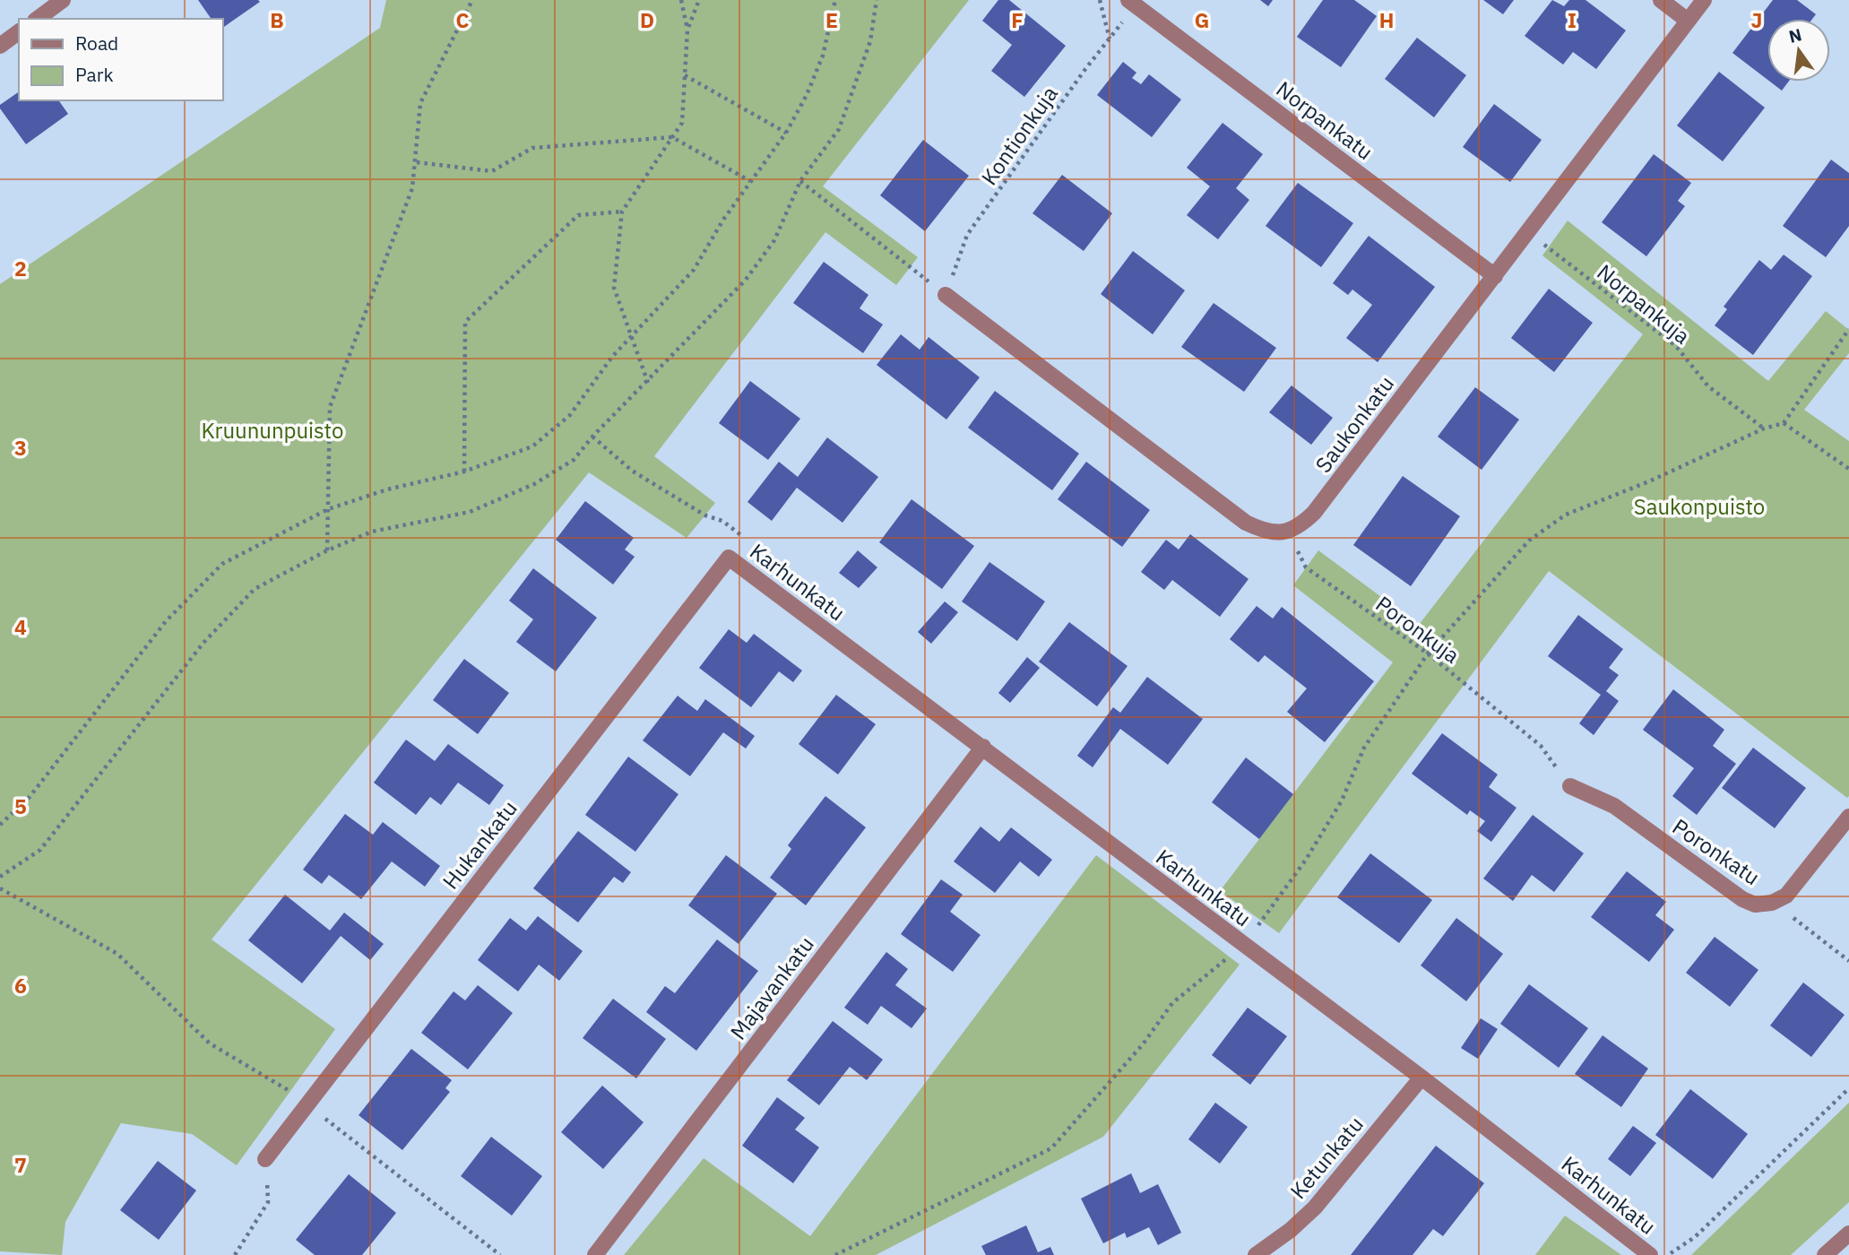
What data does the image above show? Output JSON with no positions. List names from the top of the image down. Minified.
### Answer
{"streets":{"street":["Norpankatu","Saukonkatu","Karhunkatu","Hukankatu","Poronkatu","Majavankatu","Ketunkatu"],"path":["Kontionkuja","Norpankuja","Poronkuja"]},"crossings":[["Norpankatu","Kontionkuja"],["Norpankatu","Saukonkatu"],["Norpankuja","Saukonkatu"],["Saukonkatu","Poronkuja"],["Karhunkatu","Hukankatu"],["Karhunkatu","Majavankatu"],["Karhunkatu","Ketunkatu"]],"parks":["Kruununpuisto","Saukonpuisto"],"legend":["Road","Park"],"north":"top","grid":{"columns":["B","C","D","E","F","G","H","I","J"],"rows":["2","3","4","5","6","7"]}}
